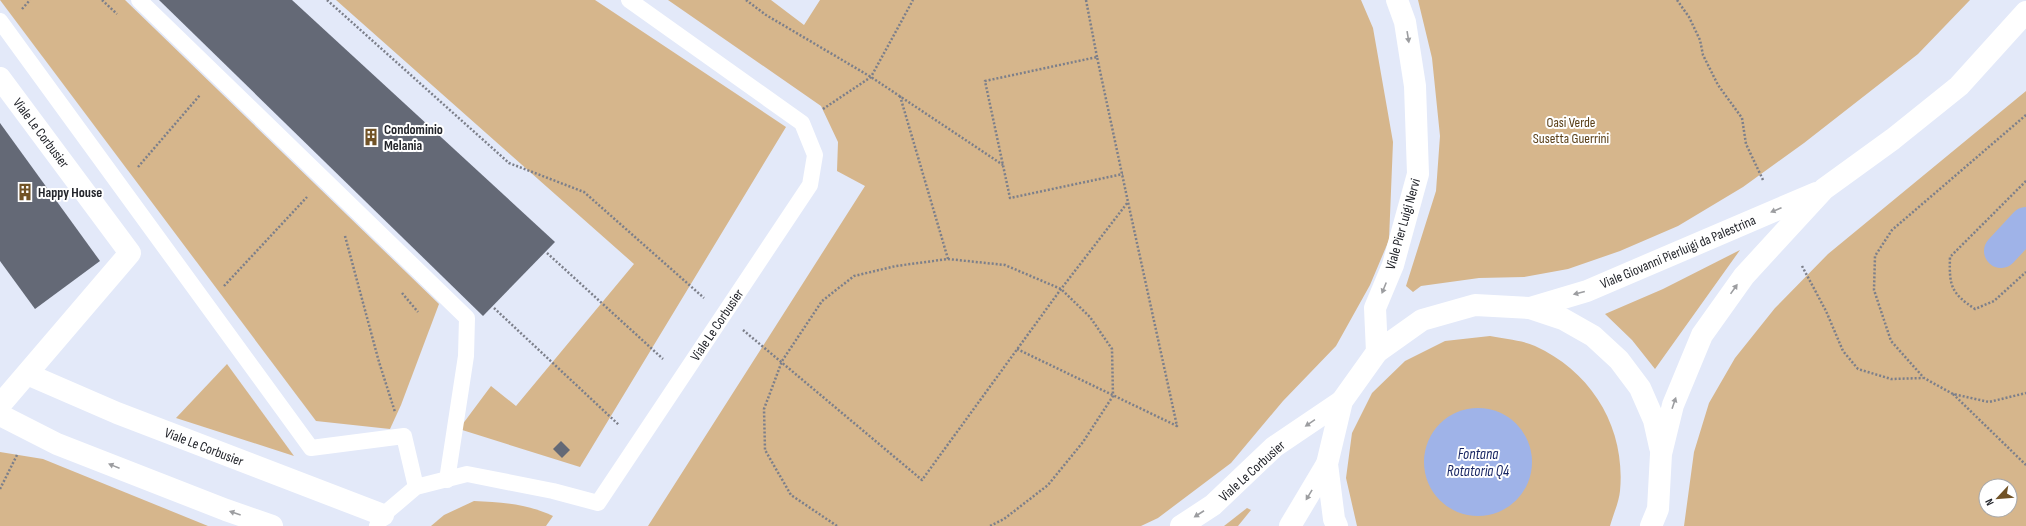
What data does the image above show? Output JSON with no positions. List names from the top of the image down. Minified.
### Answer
{"streets":{"street":["Viale Le Corbusier","Viale Pier Luigi Nervi","Viale Giovanni Pierluigi da Palestrina"]},"crossings":[["Viale Le Corbusier","Viale Giovanni Pierluigi da Palestrina"],["Viale Pier Luigi Nervi","Viale Giovanni Pierluigi da Palestrina"]],"one_way":["Viale Pier Luigi Nervi"],"water":["Fontana Rotatoria Q4"],"parks":["Oasi Verde Susetta Guerrini"],"places":{"building":["Condominio Melania","Happy House"]},"north":"bottom left"}
